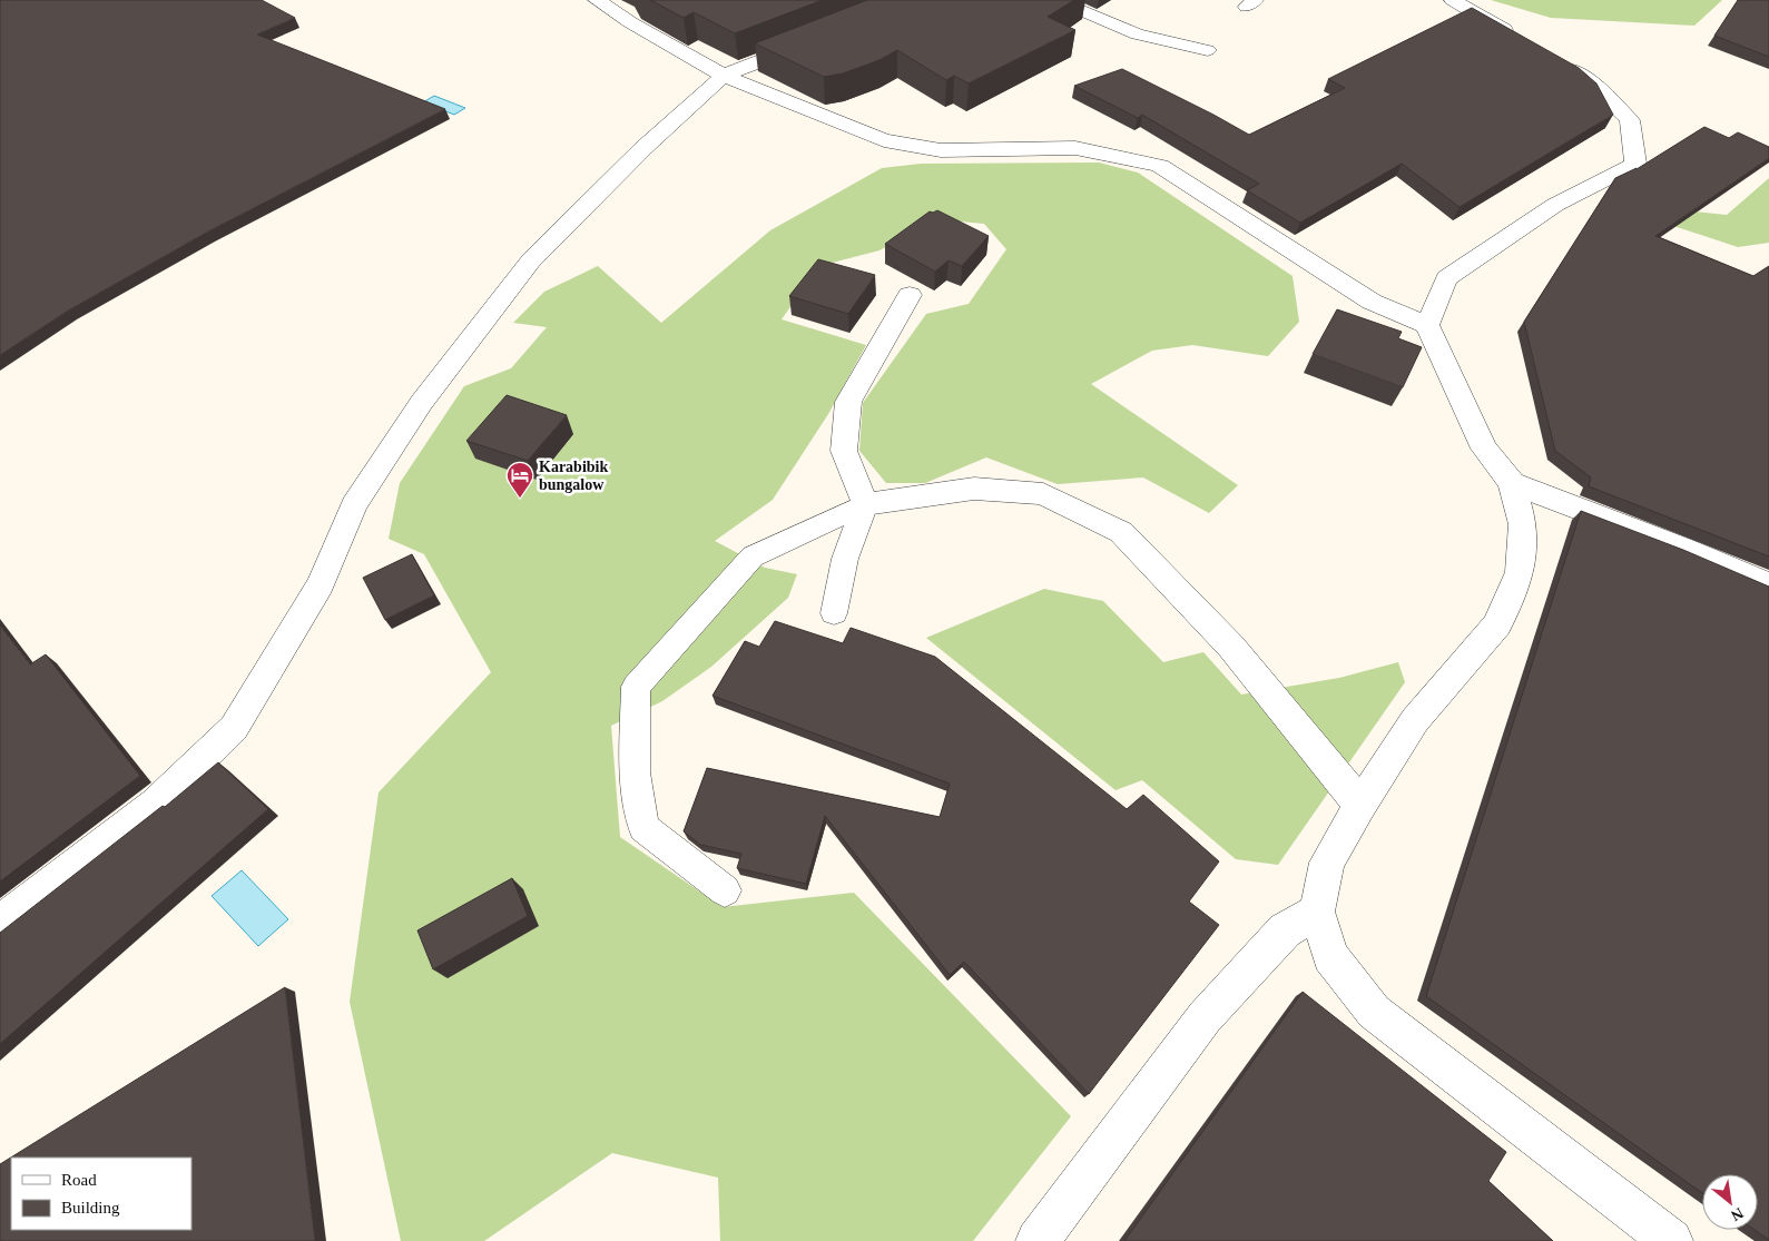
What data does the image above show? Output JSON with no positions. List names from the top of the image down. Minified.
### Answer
{"places":{"hotel":["Karabibik bungalow"]},"legend":["Road","Building"],"north":"bottom right"}
